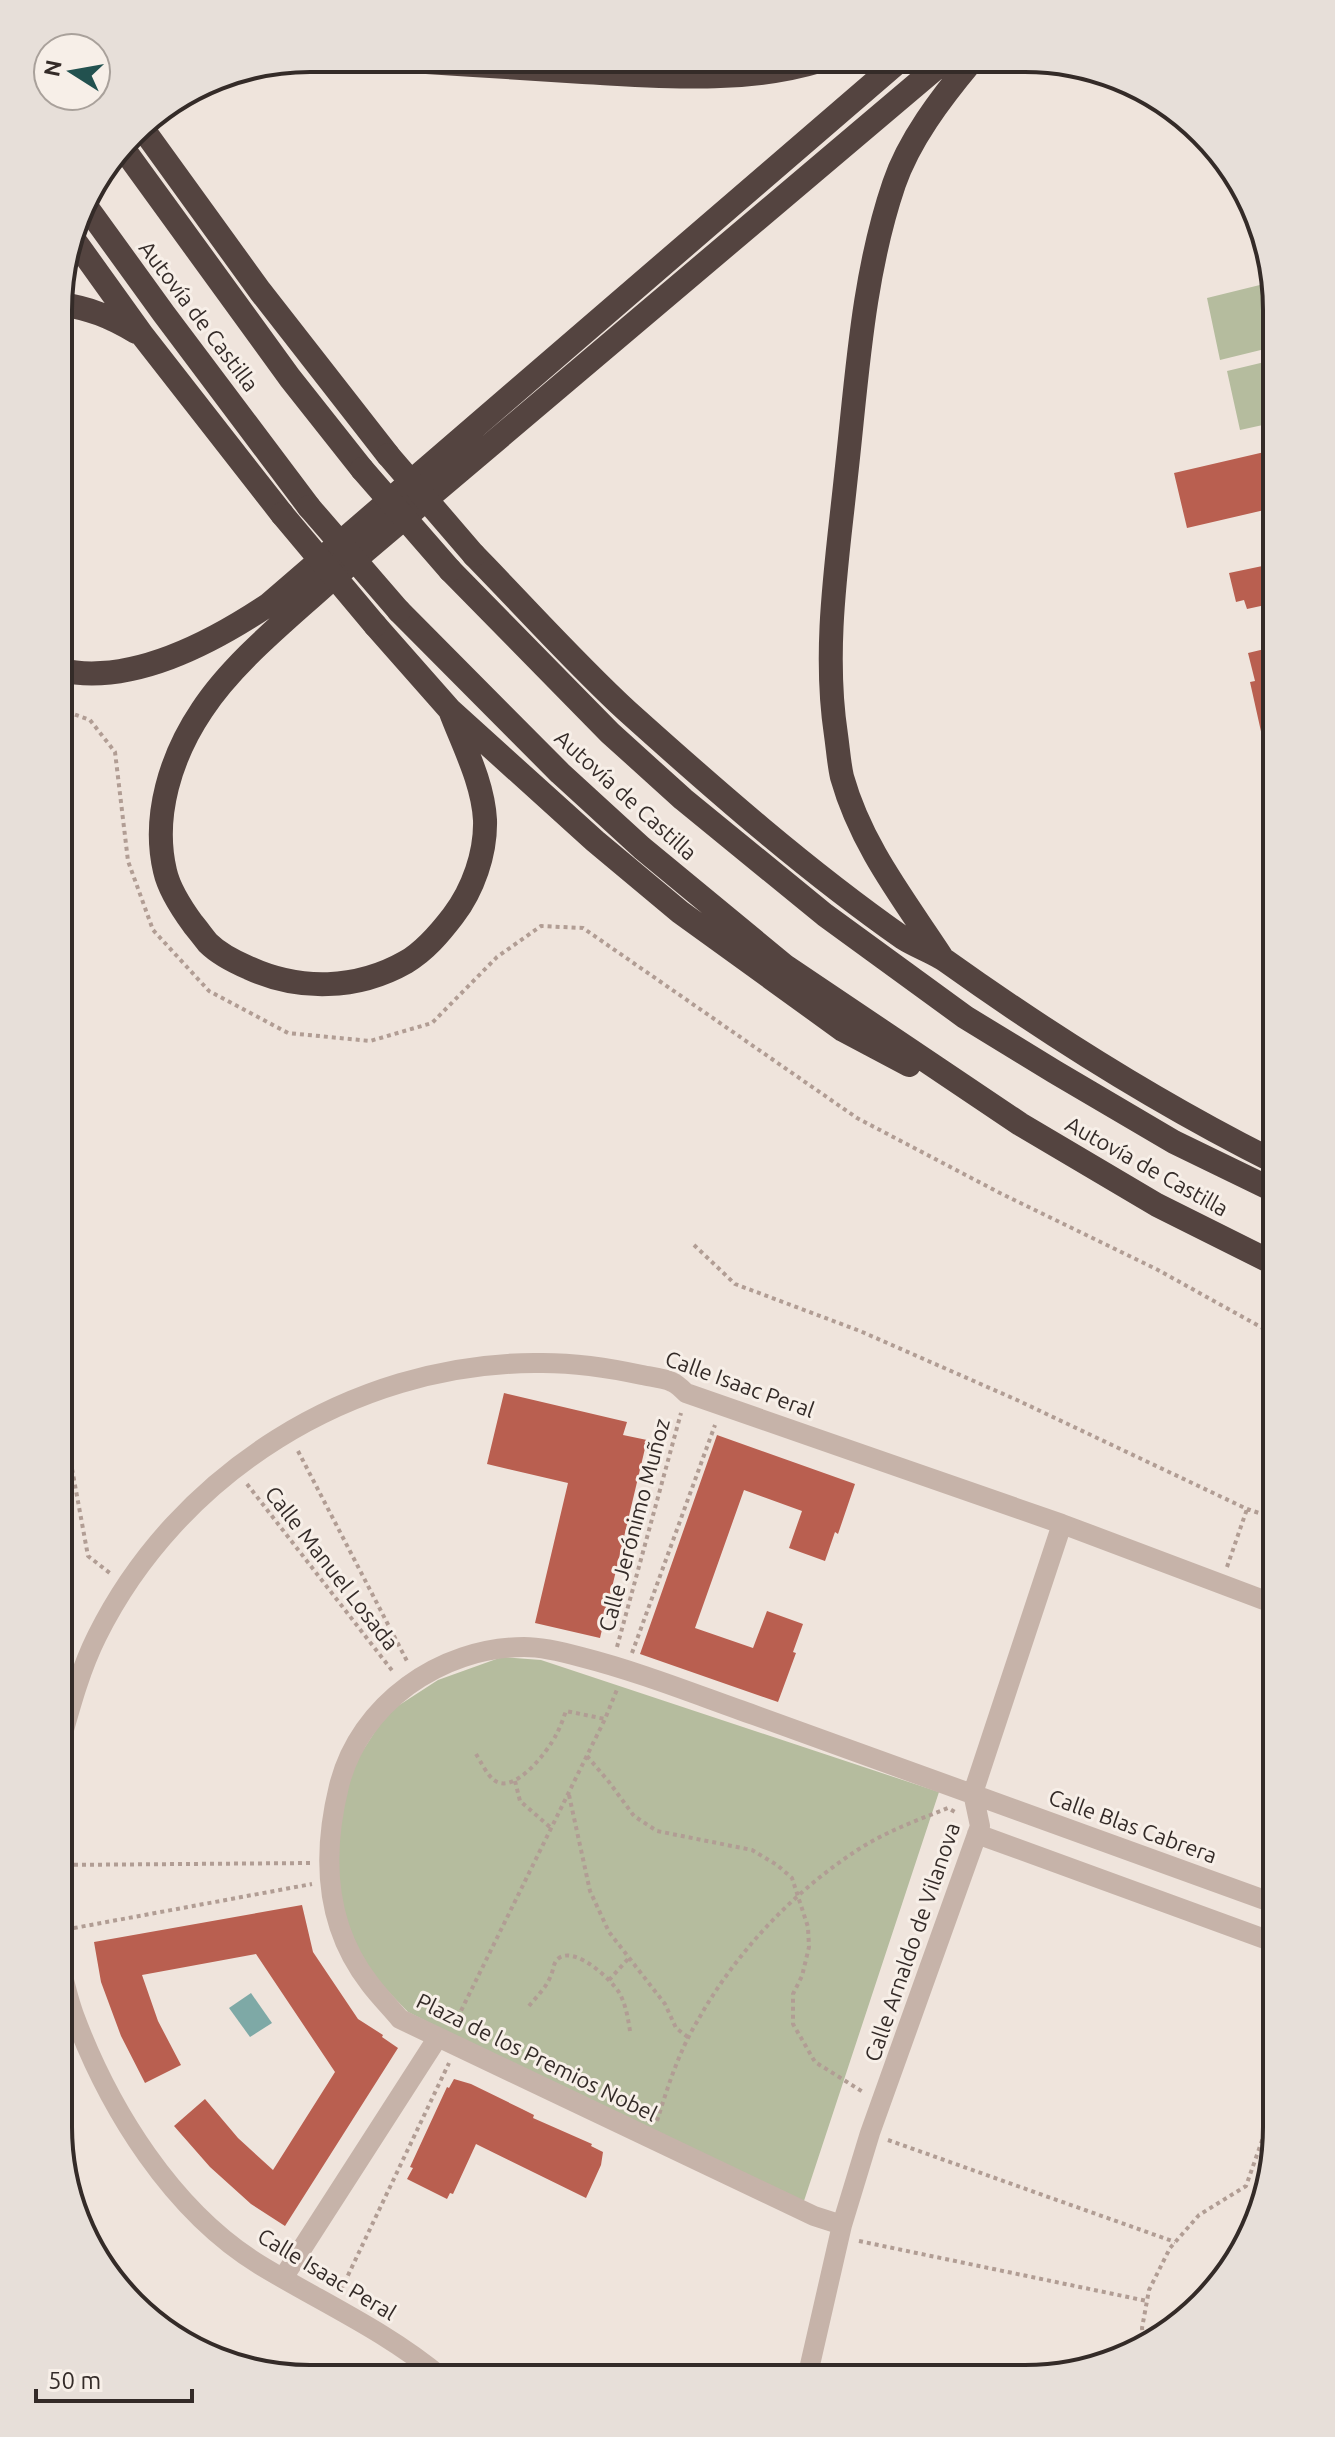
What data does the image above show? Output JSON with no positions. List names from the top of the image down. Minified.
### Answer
{"streets":{"highway":["Autovía de Castilla"],"street":["Calle Isaac Peral","Calle Blas Cabrera","Calle Arnaldo de Vilanova","Plaza de los Premios Nobel"],"path":["Calle Jerónimo Muñoz","Calle Manuel Losada"]},"crossings":[["Calle Isaac Peral","Calle Jerónimo Muñoz"],["Calle Isaac Peral","Calle Manuel Losada"],["Calle Jerónimo Muñoz","Plaza de los Premios Nobel"],["Calle Manuel Losada","Plaza de los Premios Nobel"],["Calle Blas Cabrera","Calle Arnaldo de Vilanova"],["Calle Blas Cabrera","Plaza de los Premios Nobel"],["Calle Arnaldo de Vilanova","Plaza de los Premios Nobel"]],"scale_bar":"50 m","north":"left"}
